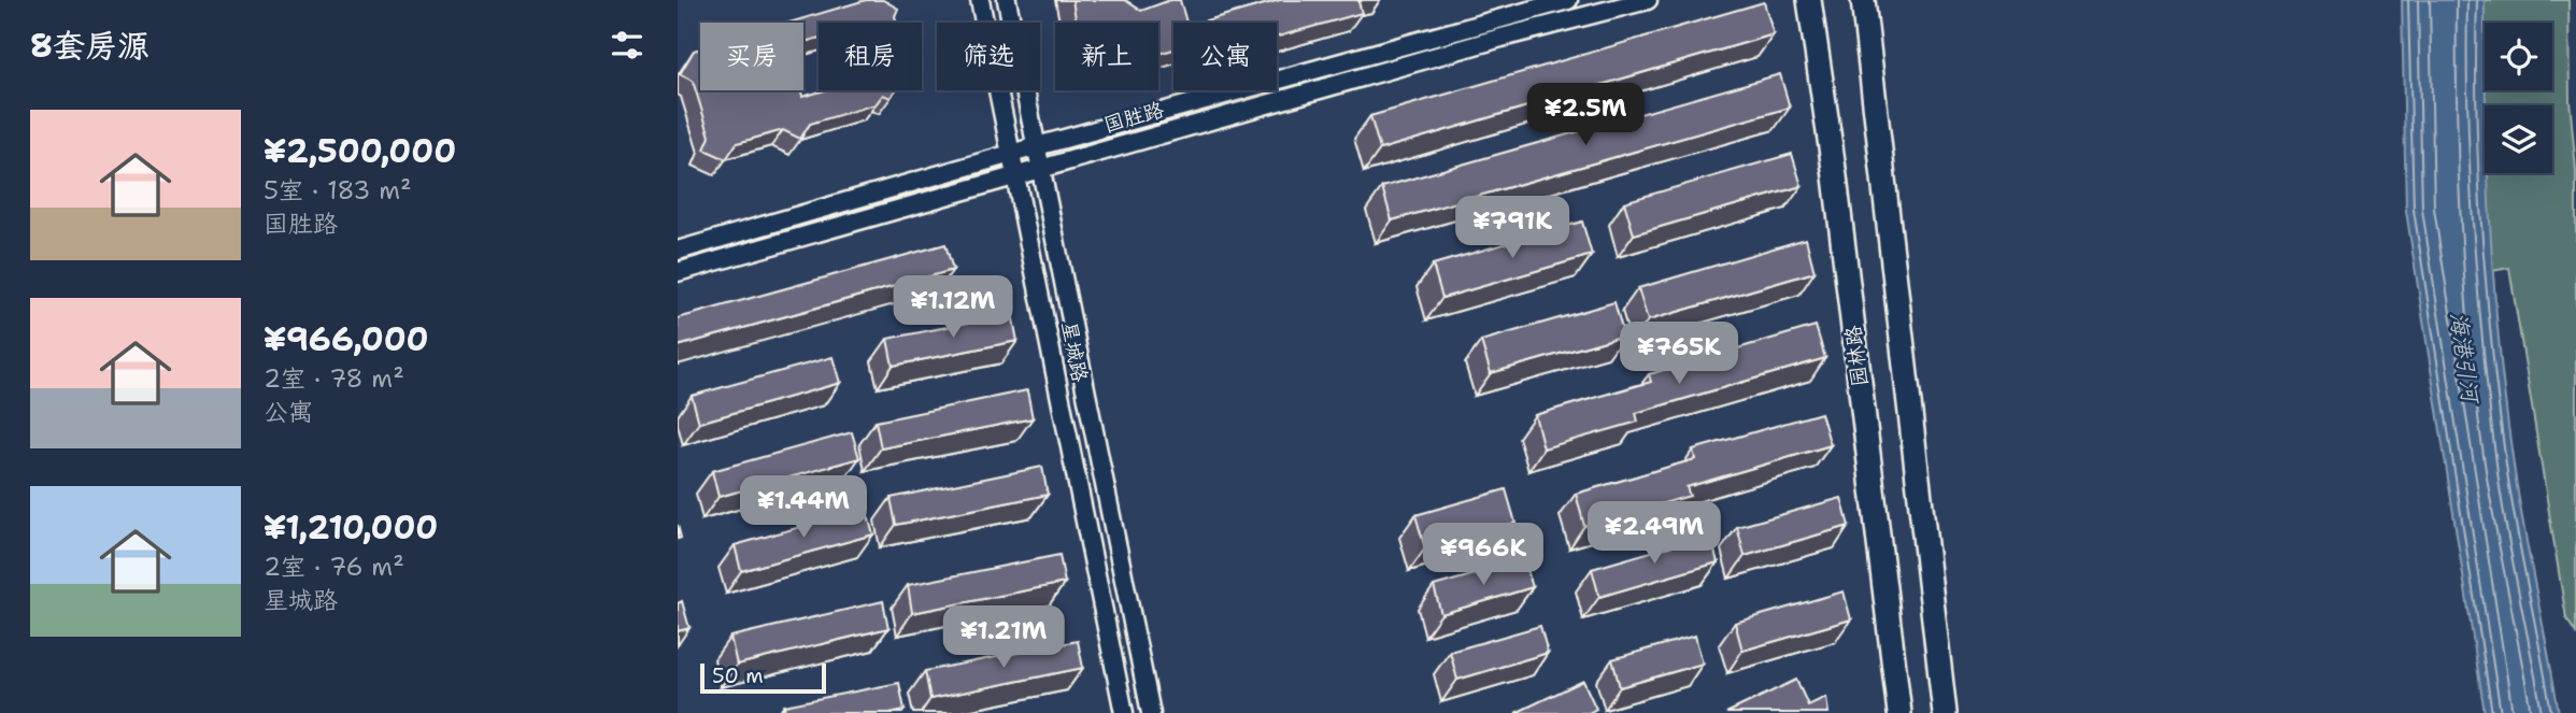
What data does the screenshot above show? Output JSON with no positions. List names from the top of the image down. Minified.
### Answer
{"streets":{"main road":["园林路"],"street":["国胜路","星城路"]},"crossings":[["国胜路","星城路"]],"water":["海港引河"],"scale_bar":"50 m","page":{"heading":"8套房源","chip":["买房","租房","筛选","新上","公寓"],"price":["¥2.5M","¥791K","¥1.12M","¥765K","¥1.44M","¥2.49M","¥966K","¥1.21M"],"list":[{"name":"¥2,500,000","note":"5室 · 183 m² · 国胜路"},{"name":"¥966,000","note":"2室 · 78 m² · 公寓"},{"name":"¥1,210,000","note":"2室 · 76 m² · 星城路"}],"scale":"50 m"}}
